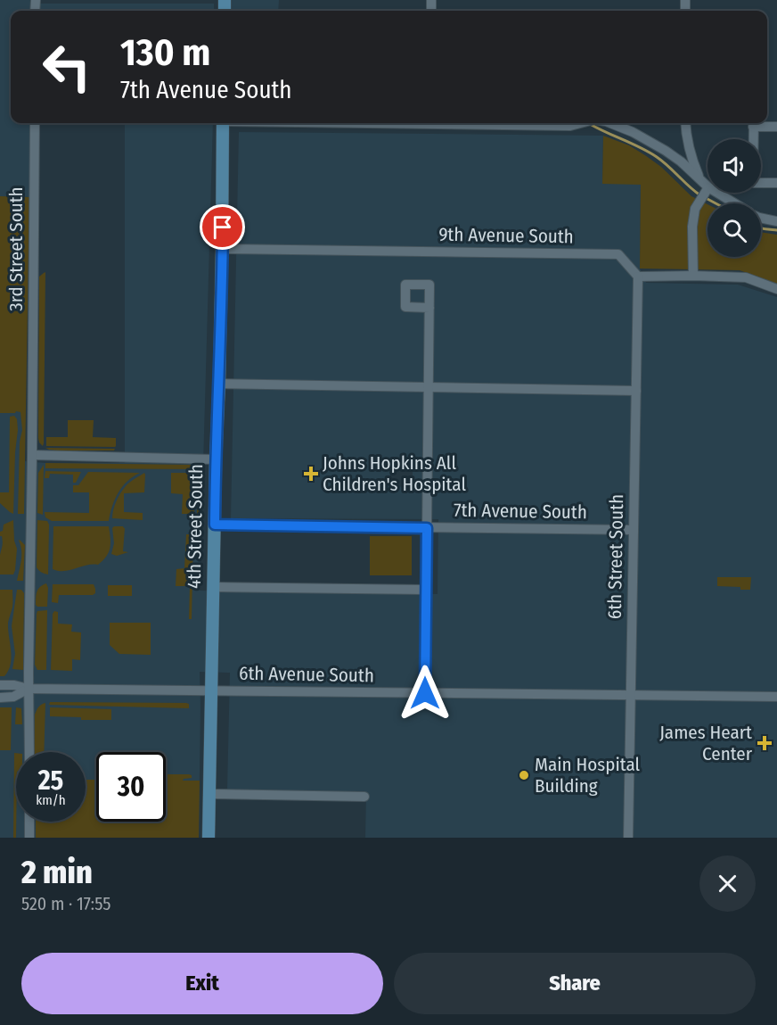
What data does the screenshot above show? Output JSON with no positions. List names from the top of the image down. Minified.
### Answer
{"streets":{"main road":["4th Street South"],"street":["9th Avenue South","3rd Street South","7th Avenue South","6th Street South","6th Avenue South"]},"crossings":[["9th Avenue South","4th Street South"],["9th Avenue South","6th Street South"],["3rd Street South","6th Avenue South"],["7th Avenue South","4th Street South"],["7th Avenue South","6th Street South"],["4th Street South","6th Avenue South"],["6th Street South","6th Avenue South"]],"places":{"health":["Johns Hopkins All Children's Hospital","James Heart Center"],"other":["Main Hospital Building"]},"page":{"turn":["130 m","7th Avenue South"],"speed":"25 km/h","limit":"30","heading":["2 min","520 m · 17:55"],"buttons":["Exit","Share"]}}
